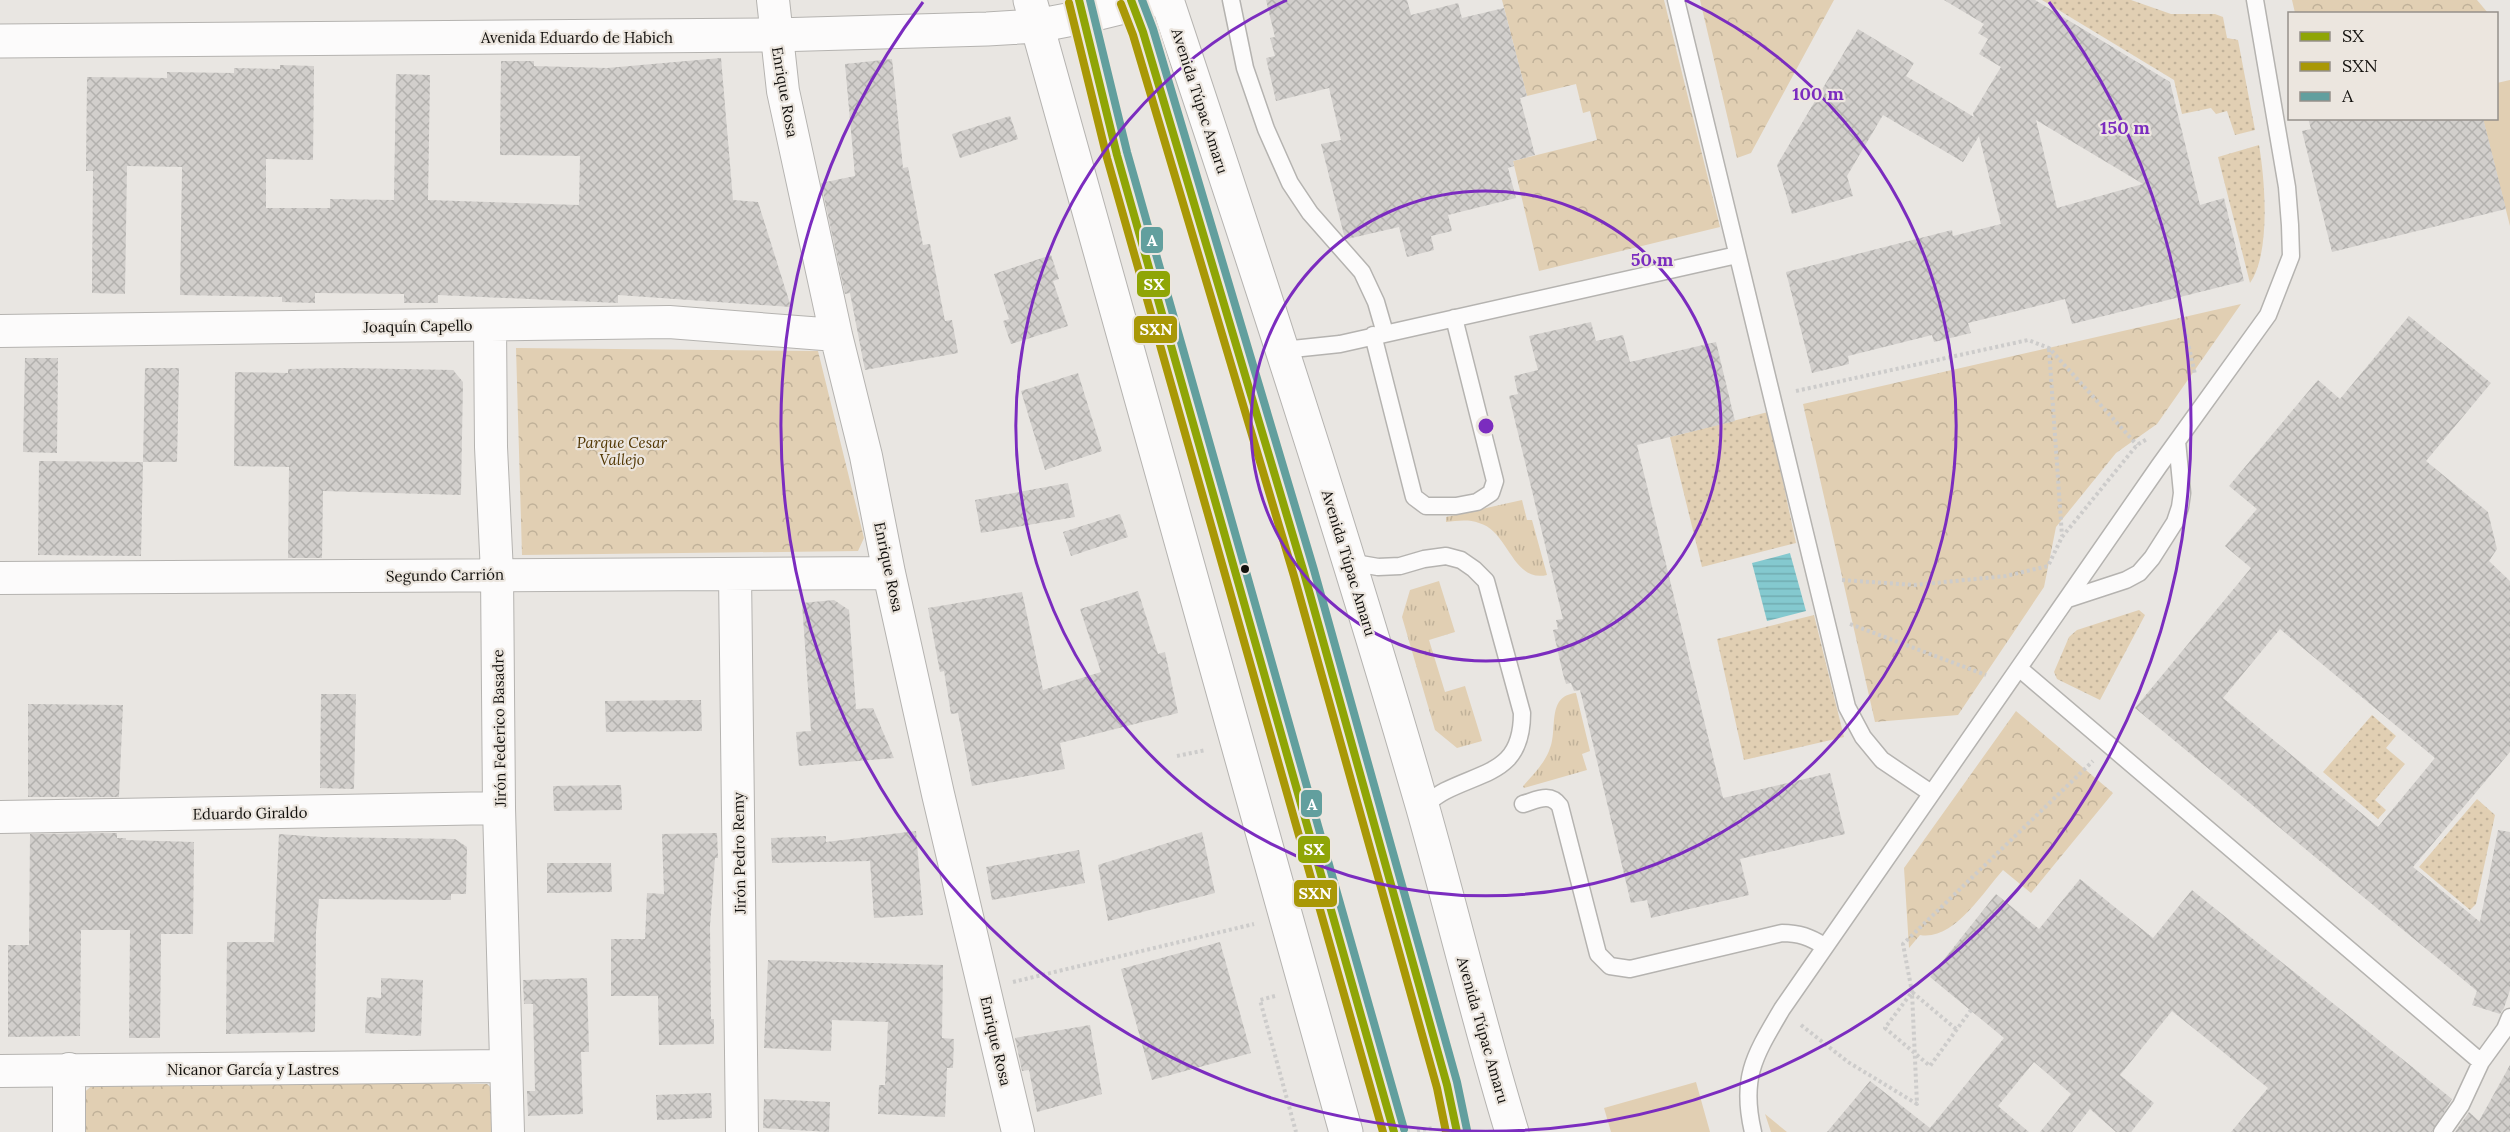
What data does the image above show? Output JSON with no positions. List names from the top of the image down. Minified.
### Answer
{"streets":{"main road":["Avenida Eduardo de Habich","Avenida Túpac Amaru"],"street":["Enrique Rosa","Joaquín Capello","Segundo Carrión","Jirón Federico Basadre","Eduardo Giraldo","Jirón Pedro Remy","Nicanor García y Lastres"]},"crossings":[["Avenida Eduardo de Habich","Enrique Rosa"],["Enrique Rosa","Joaquín Capello"],["Enrique Rosa","Segundo Carrión"],["Joaquín Capello","Jirón Federico Basadre"],["Segundo Carrión","Jirón Federico Basadre"],["Segundo Carrión","Jirón Pedro Remy"],["Jirón Federico Basadre","Eduardo Giraldo"],["Jirón Federico Basadre","Nicanor García y Lastres"]],"parks":["Parque Cesar Vallejo"],"lines":["transit line SX","transit line A","transit line SXN"],"legend":["SX","SXN","A"],"rings":["100 m","150 m","50 m"]}
